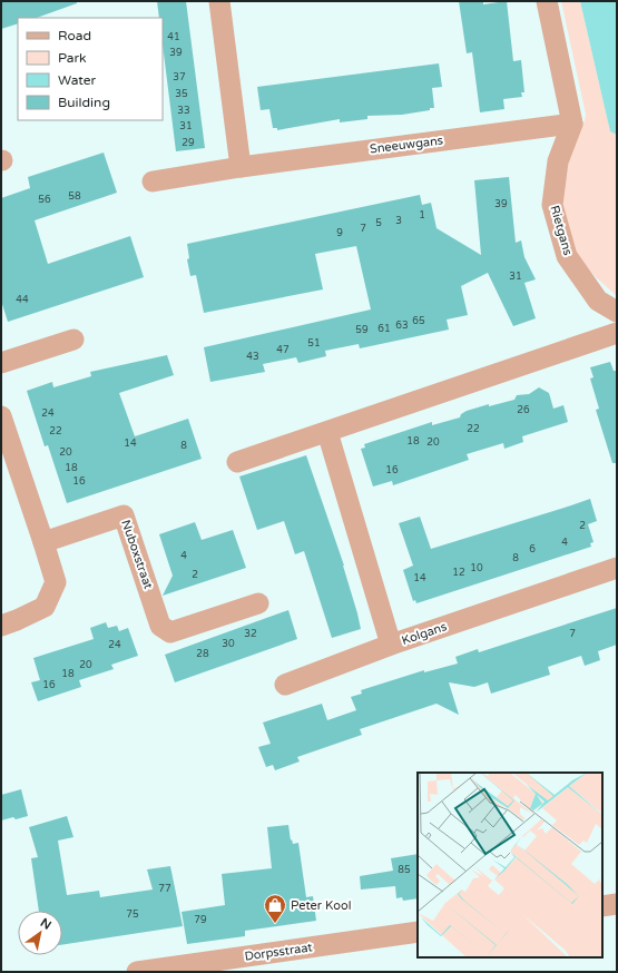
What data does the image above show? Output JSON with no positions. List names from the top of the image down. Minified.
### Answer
{"streets":{"street":["Sneeuwgans","Rietgans","Nuboxstraat","Kolgans","Dorpsstraat"]},"crossings":[["Sneeuwgans","Rietgans"]],"places":{"shop":["Peter Kool"]},"house_numbers":["41","39","37","35","33","31","29","58","56","39","1","3","5","7","9","31","44","65","63","61","59","51","47","43","26","24","22","22","18","20","14","8","20","18","16","16","2","4","6","4","8","10","12","2","14","32","7","30","24","28","20","18","16","85","77","75","79"],"legend":["Road","Park","Water","Building"],"north":"top right"}
